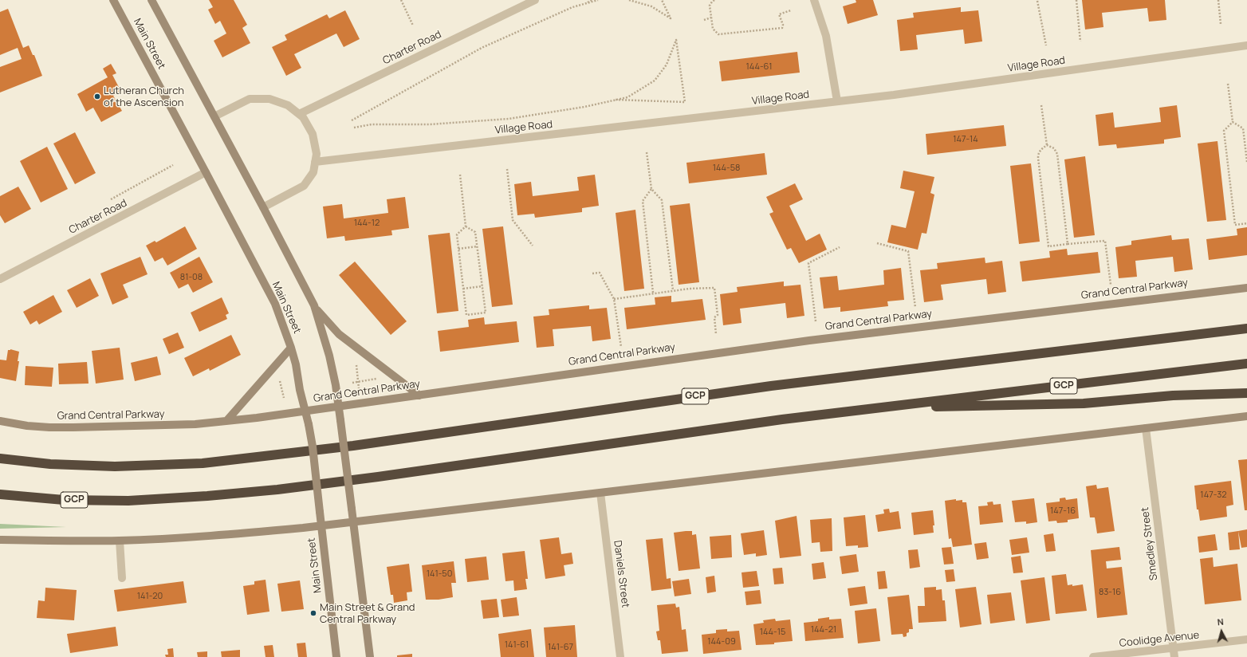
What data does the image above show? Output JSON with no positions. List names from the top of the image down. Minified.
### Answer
{"streets":{"highway":["GCP"],"main road":["Main Street","Grand Central Parkway"],"street":["Charter Road","Village Road","Smedley Street","Daniels Street","Coolidge Avenue"]},"crossings":[["Main Street","Charter Road"],["Main Street","Grand Central Parkway"],["Smedley Street","Coolidge Avenue"]],"places":["Lutheran Church of the Ascension","Main Street & Grand Central Parkway"],"house_numbers":["144-61","147-14","144-58","144-12","81-08","147-32","147-16","141-50","83-16","141-20","144-21","144-15","144-09","141-61","141-67"],"north":"top"}
